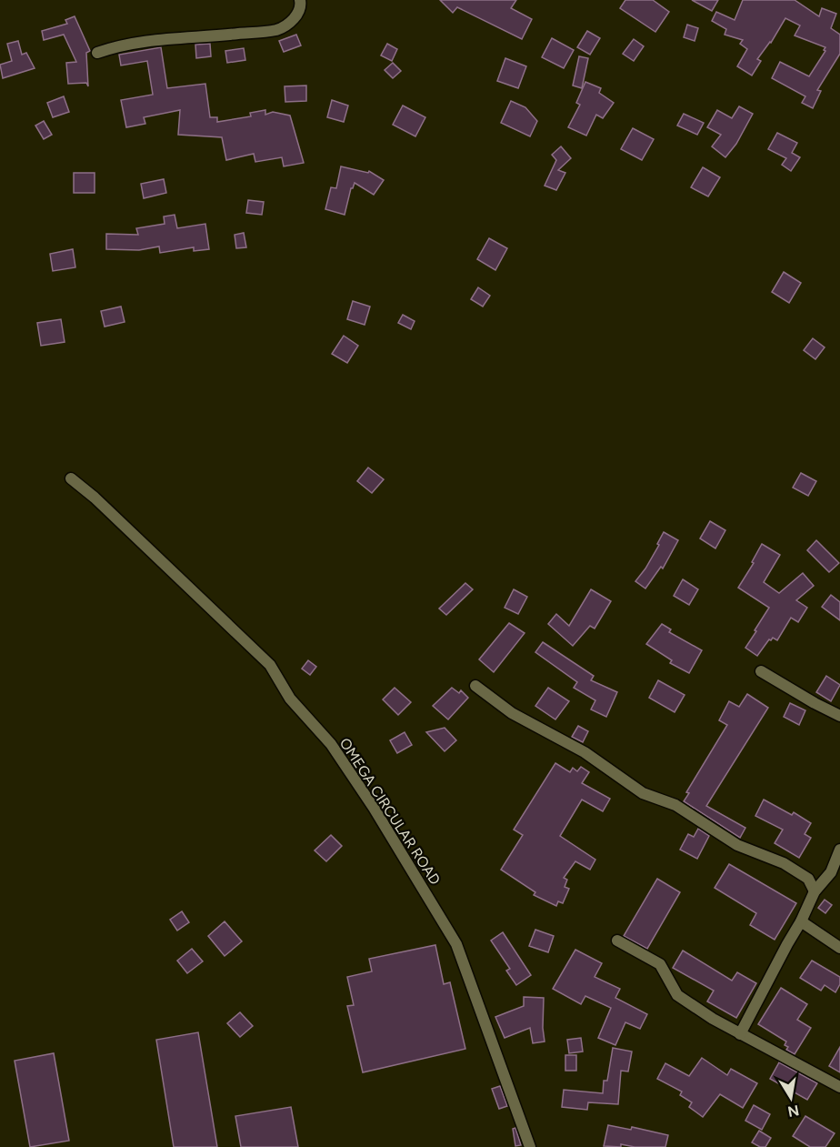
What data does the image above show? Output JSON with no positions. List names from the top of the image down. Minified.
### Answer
{"streets":{"street":["OMEGA CIRCULAR ROAD"]},"north":"bottom"}
